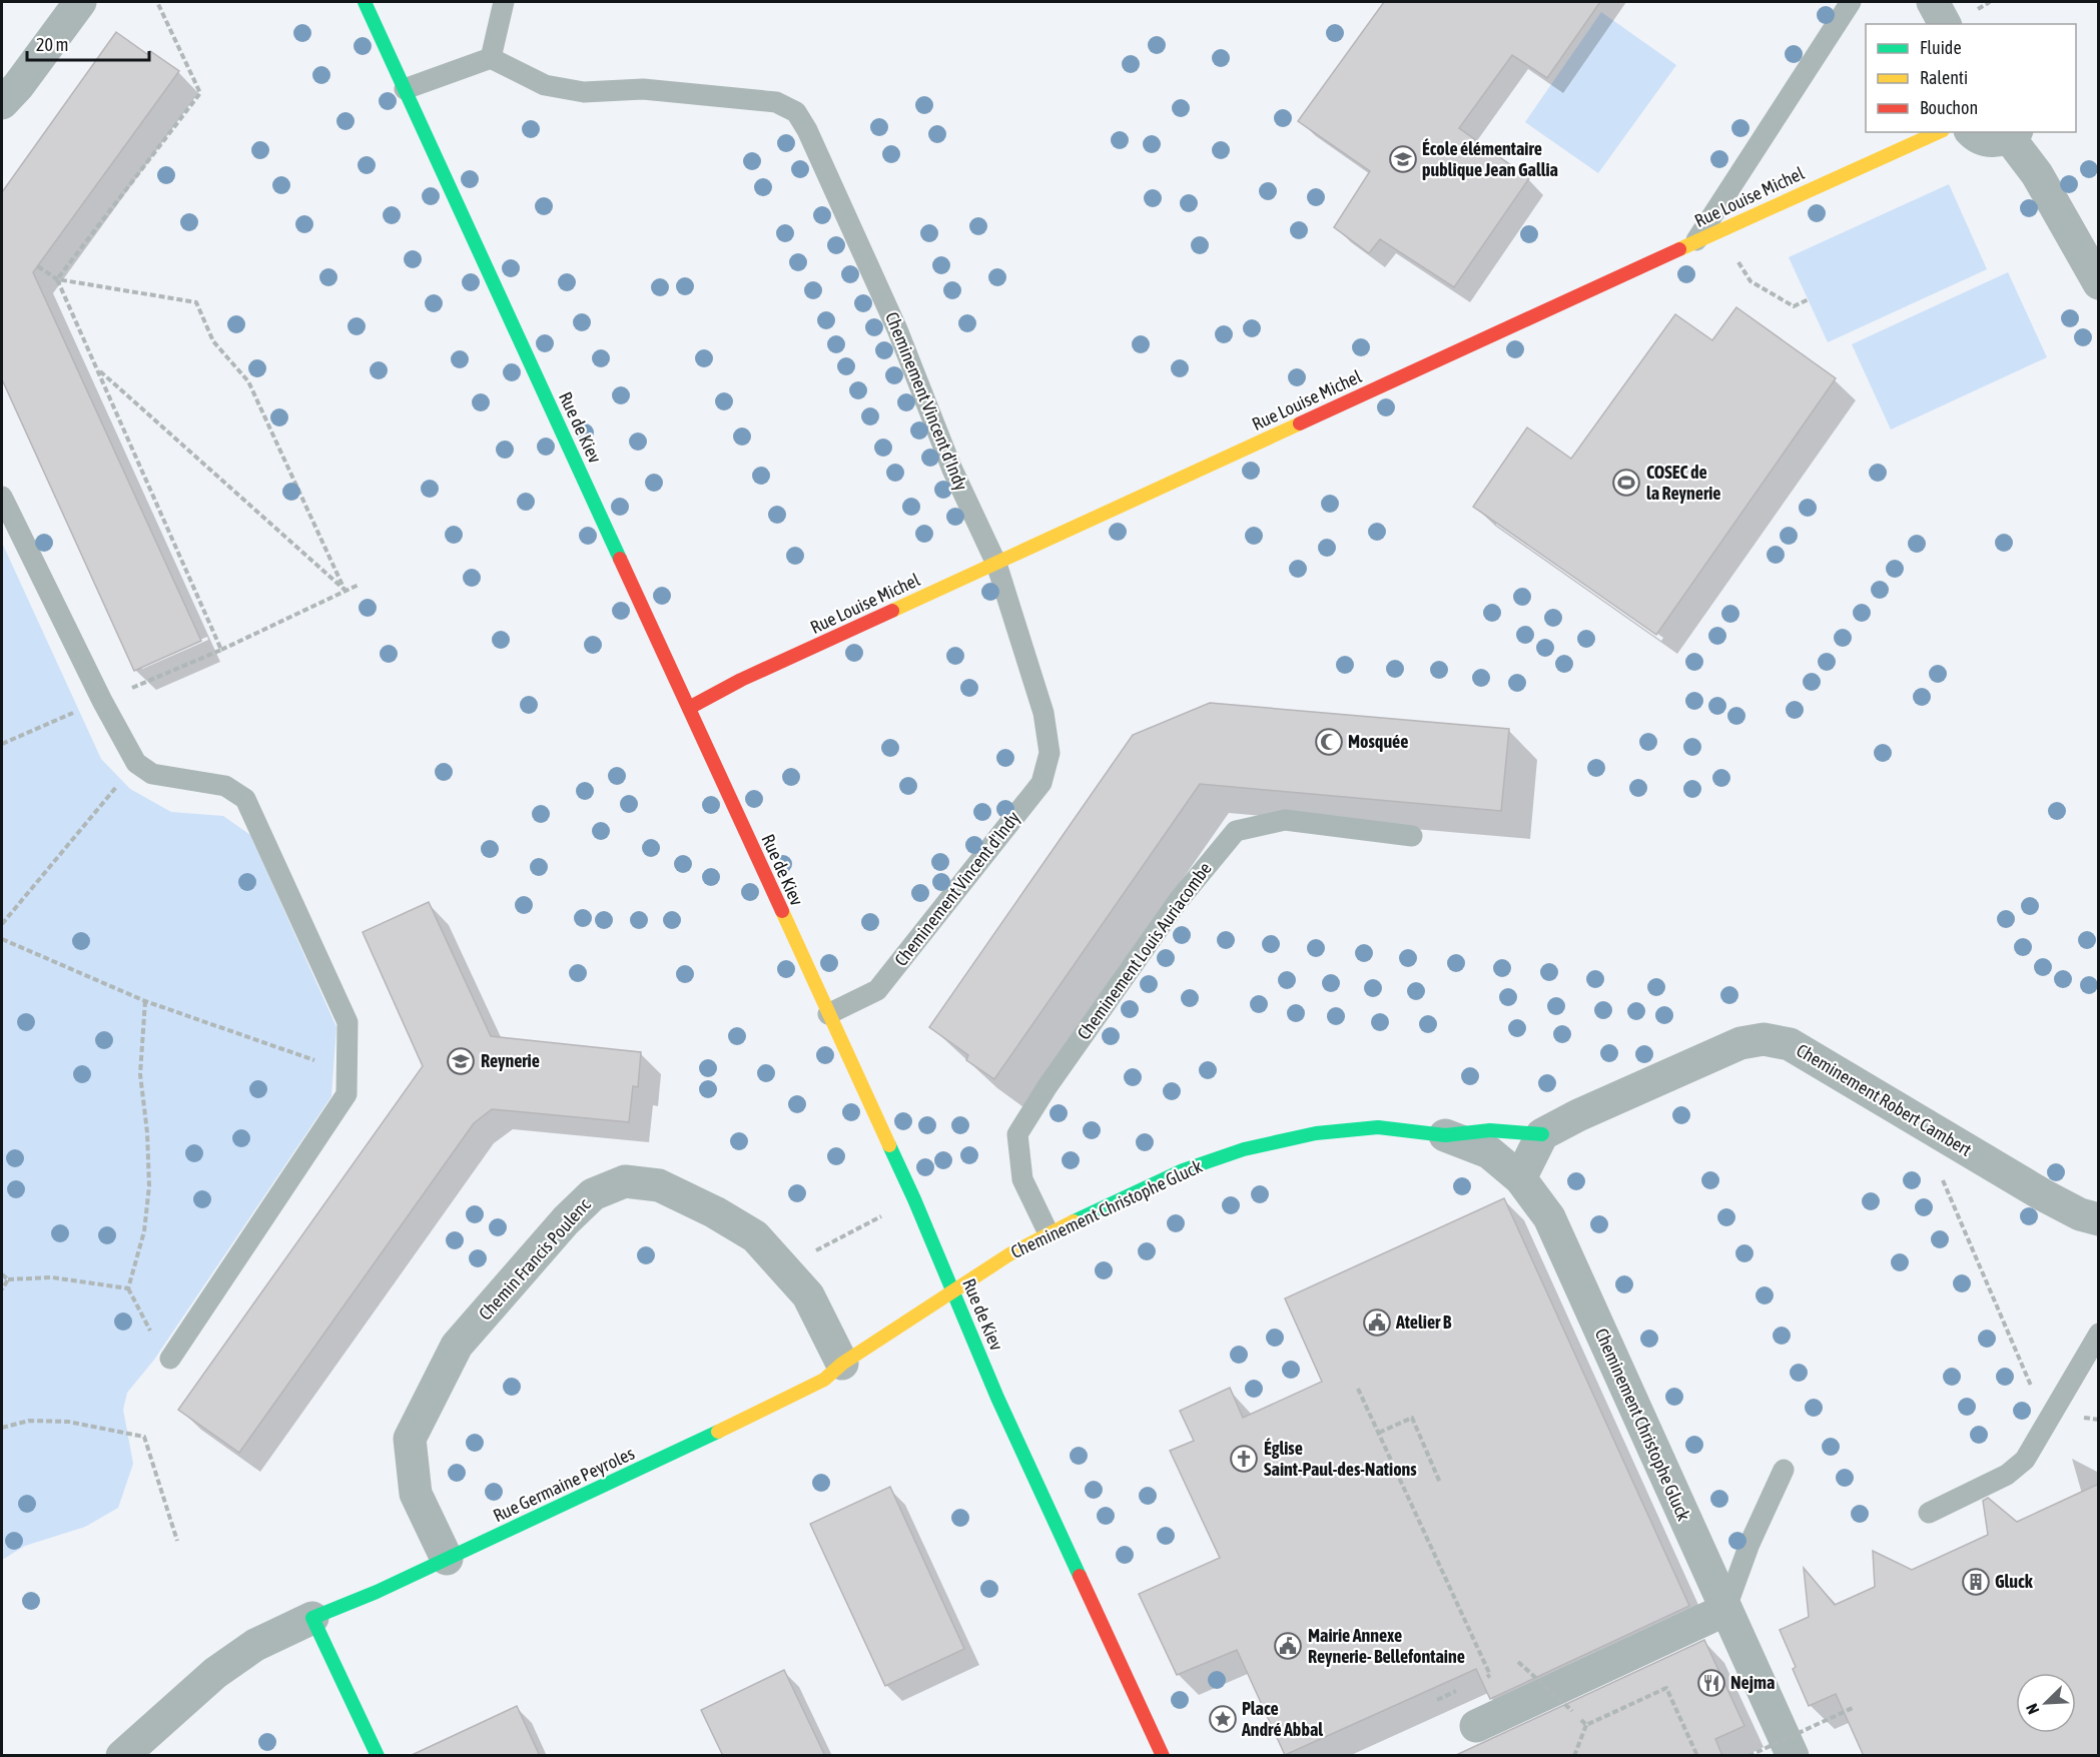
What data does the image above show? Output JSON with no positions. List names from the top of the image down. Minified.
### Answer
{"streets":{"street":["Rue Louise Michel","Rue de Kiev","Cheminement Robert Cambert","Cheminement Christophe Gluck","Chemin Francis Poulenc","Rue Germaine Peyroles"],"lane":["Cheminement Vincent d'Indy","Cheminement Louis Auriacombe"]},"crossings":[["Rue Louise Michel","Cheminement Vincent d'Indy"],["Rue Louise Michel","Rue de Kiev"],["Cheminement Vincent d'Indy","Rue de Kiev"],["Rue de Kiev","Cheminement Christophe Gluck"],["Rue de Kiev","Rue Germaine Peyroles"],["Cheminement Louis Auriacombe","Cheminement Christophe Gluck"],["Cheminement Robert Cambert","Cheminement Christophe Gluck"],["Cheminement Christophe Gluck","Rue Germaine Peyroles"],["Chemin Francis Poulenc","Rue Germaine Peyroles"]],"places":{"school or university":["École élémentaire publique Jean Gallia","Reynerie"],"sports":["COSEC de la Reynerie"],"mosque":["Mosquée"],"public building":["Atelier B","Mairie Annexe Reynerie- Bellefontaine"],"church":["Église Saint-Paul-des-Nations"],"building":["Gluck"],"restaurant":["Nejma"],"place":["Place André Abbal"]},"legend":["Fluide","Ralenti","Bouchon"],"scale_bar":"20 m","north":"bottom left"}
